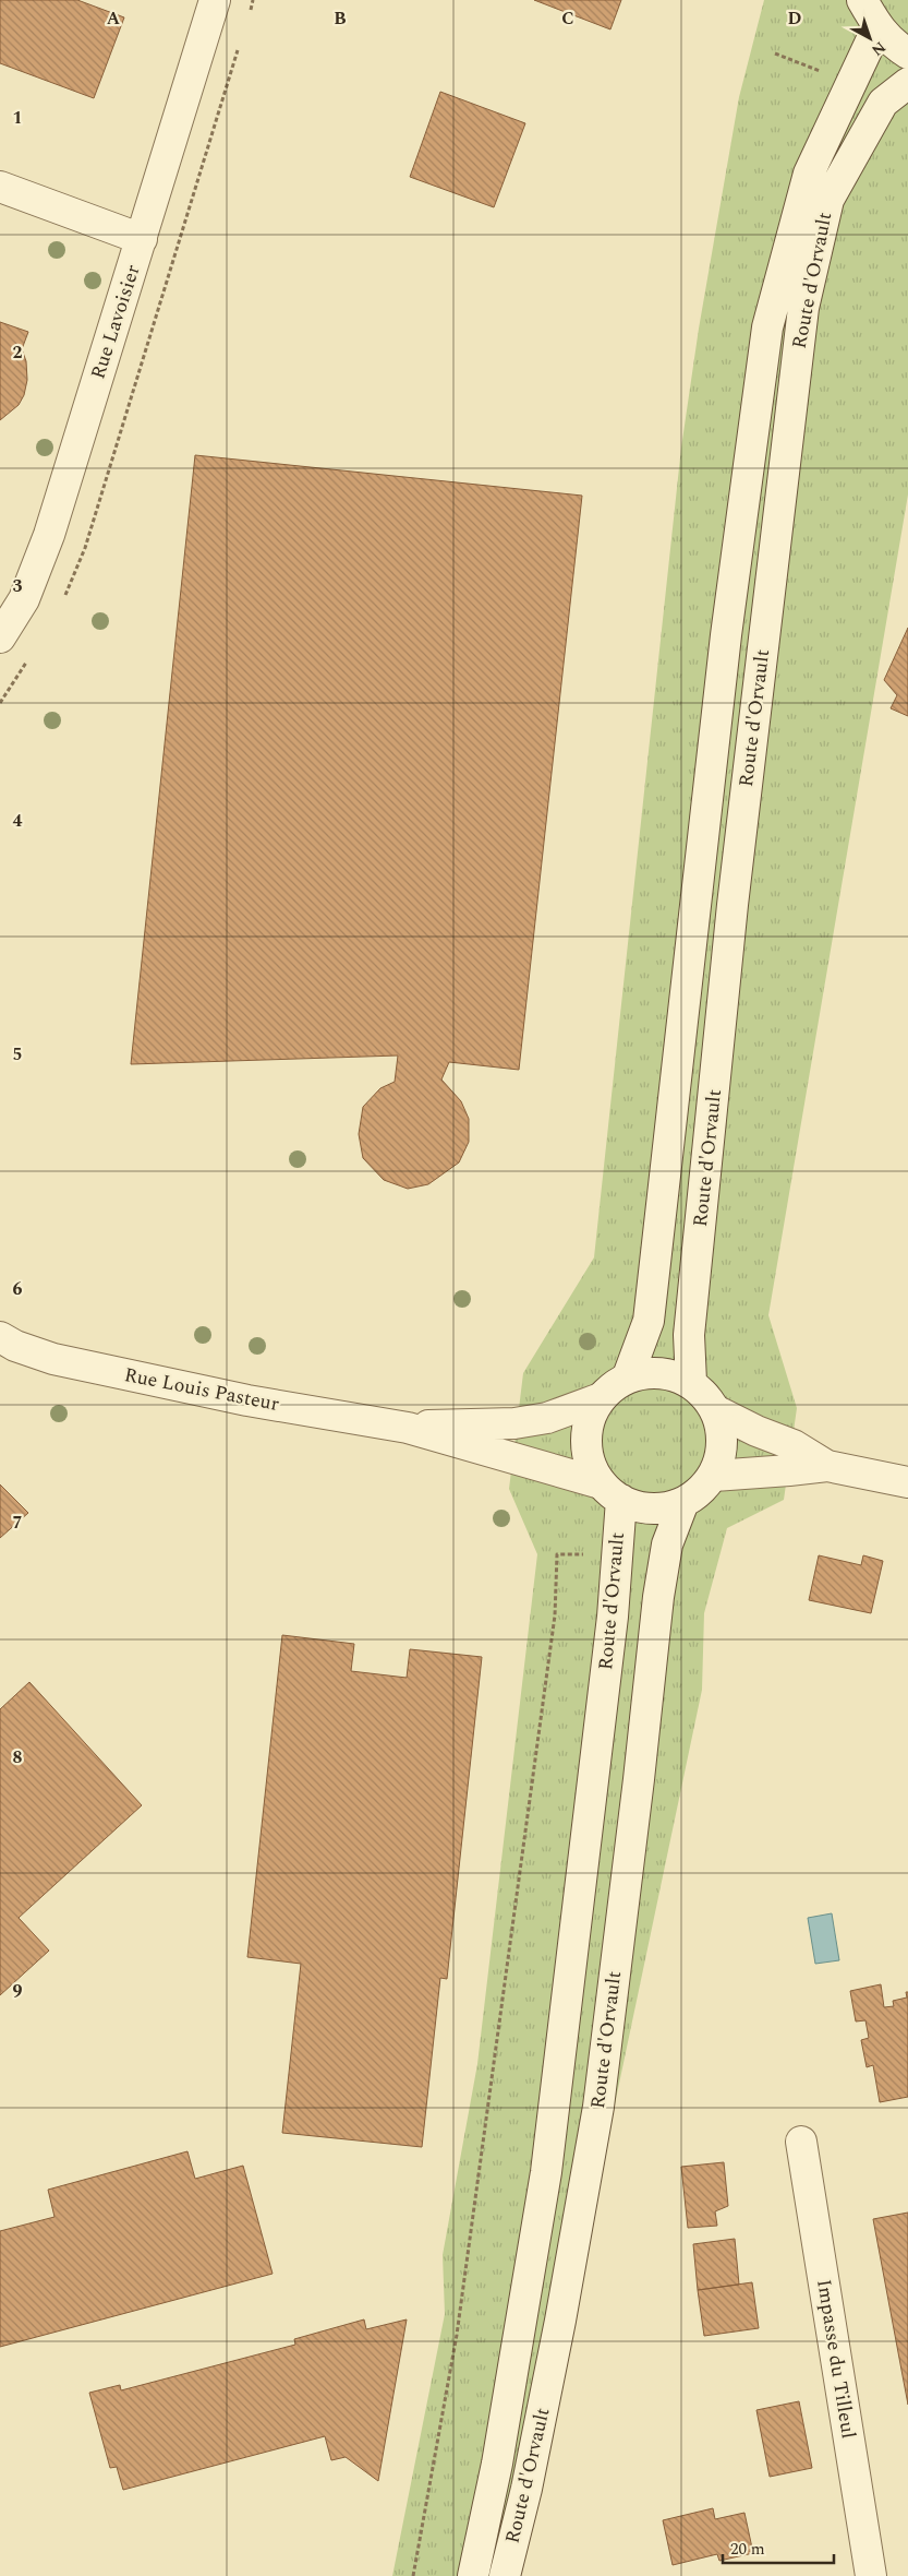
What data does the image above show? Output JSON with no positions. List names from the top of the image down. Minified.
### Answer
{"streets":{"street":["Route d'Orvault","Rue Lavoisier","Rue Louis Pasteur","Impasse du Tilleul"]},"crossings":[["Route d'Orvault","Rue Louis Pasteur"]],"scale_bar":"20 m","north":"bottom right","grid":{"columns":["A","B","C","D"],"rows":["1","2","3","4","5","6","7","8","9"]}}
